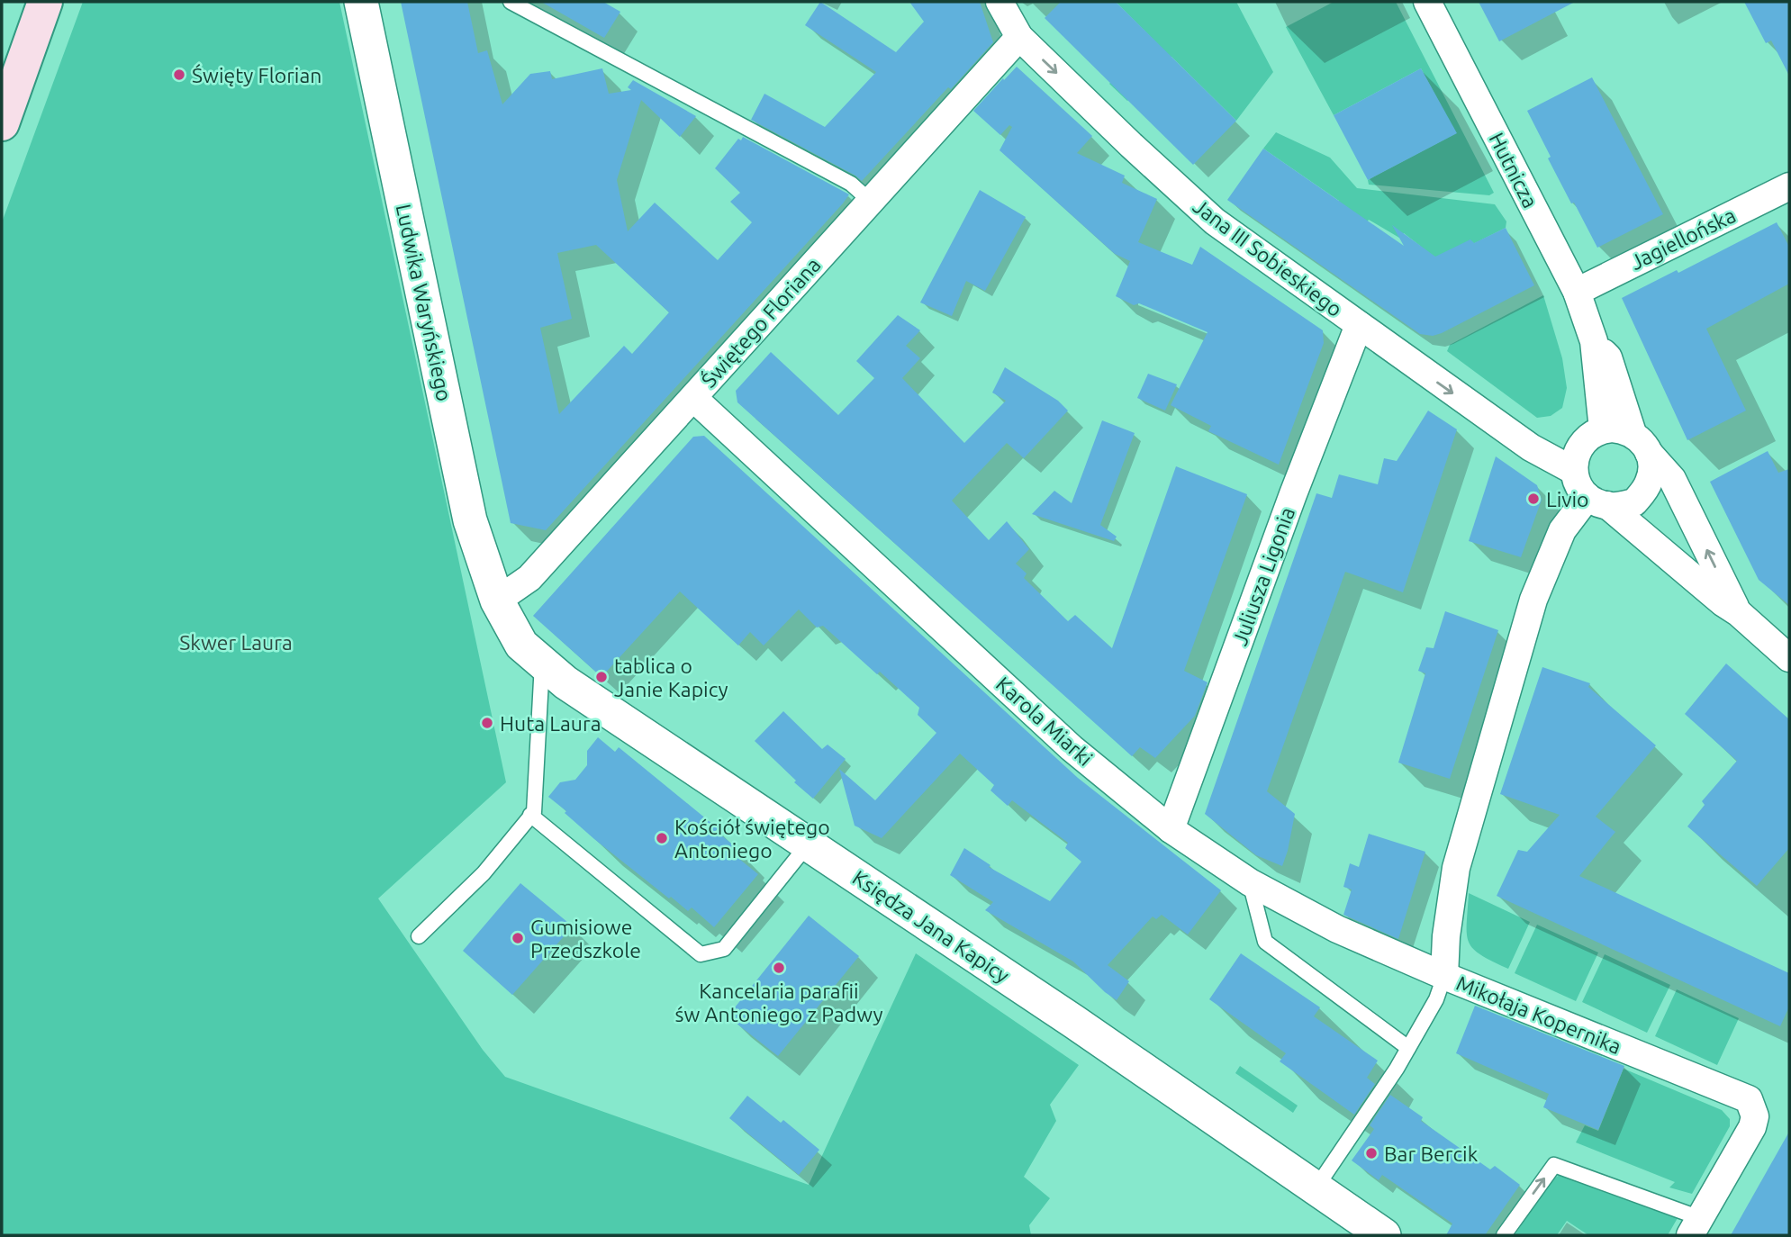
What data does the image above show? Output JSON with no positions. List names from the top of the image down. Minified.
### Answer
{"streets":{"street":["Hutnicza","Jagiellońska","Jana III Sobieskiego","Ludwika Waryńskiego","Świętego Floriana","Juliusza Ligonia","Karola Miarki","Księdza Jana Kapicy","Mikołaja Kopernika"]},"crossings":[["Hutnicza","Jagiellońska"],["Hutnicza","Jana III Sobieskiego"],["Hutnicza","Mikołaja Kopernika"],["Jana III Sobieskiego","Świętego Floriana"],["Jana III Sobieskiego","Juliusza Ligonia"],["Jana III Sobieskiego","Mikołaja Kopernika"],["Ludwika Waryńskiego","Świętego Floriana"],["Ludwika Waryńskiego","Księdza Jana Kapicy"],["Świętego Floriana","Karola Miarki"],["Świętego Floriana","Księdza Jana Kapicy"],["Juliusza Ligonia","Karola Miarki"],["Karola Miarki","Mikołaja Kopernika"]],"one_way":["Jana III Sobieskiego"],"parks":["Skwer Laura"],"places":["Święty Florian","Livio","tablica o Janie Kapicy","Huta Laura","Kościół świętego Antoniego","Gumisiowe Przedszkole","Kancelaria parafii św Antoniego z Padwy","Bar Bercik"]}
